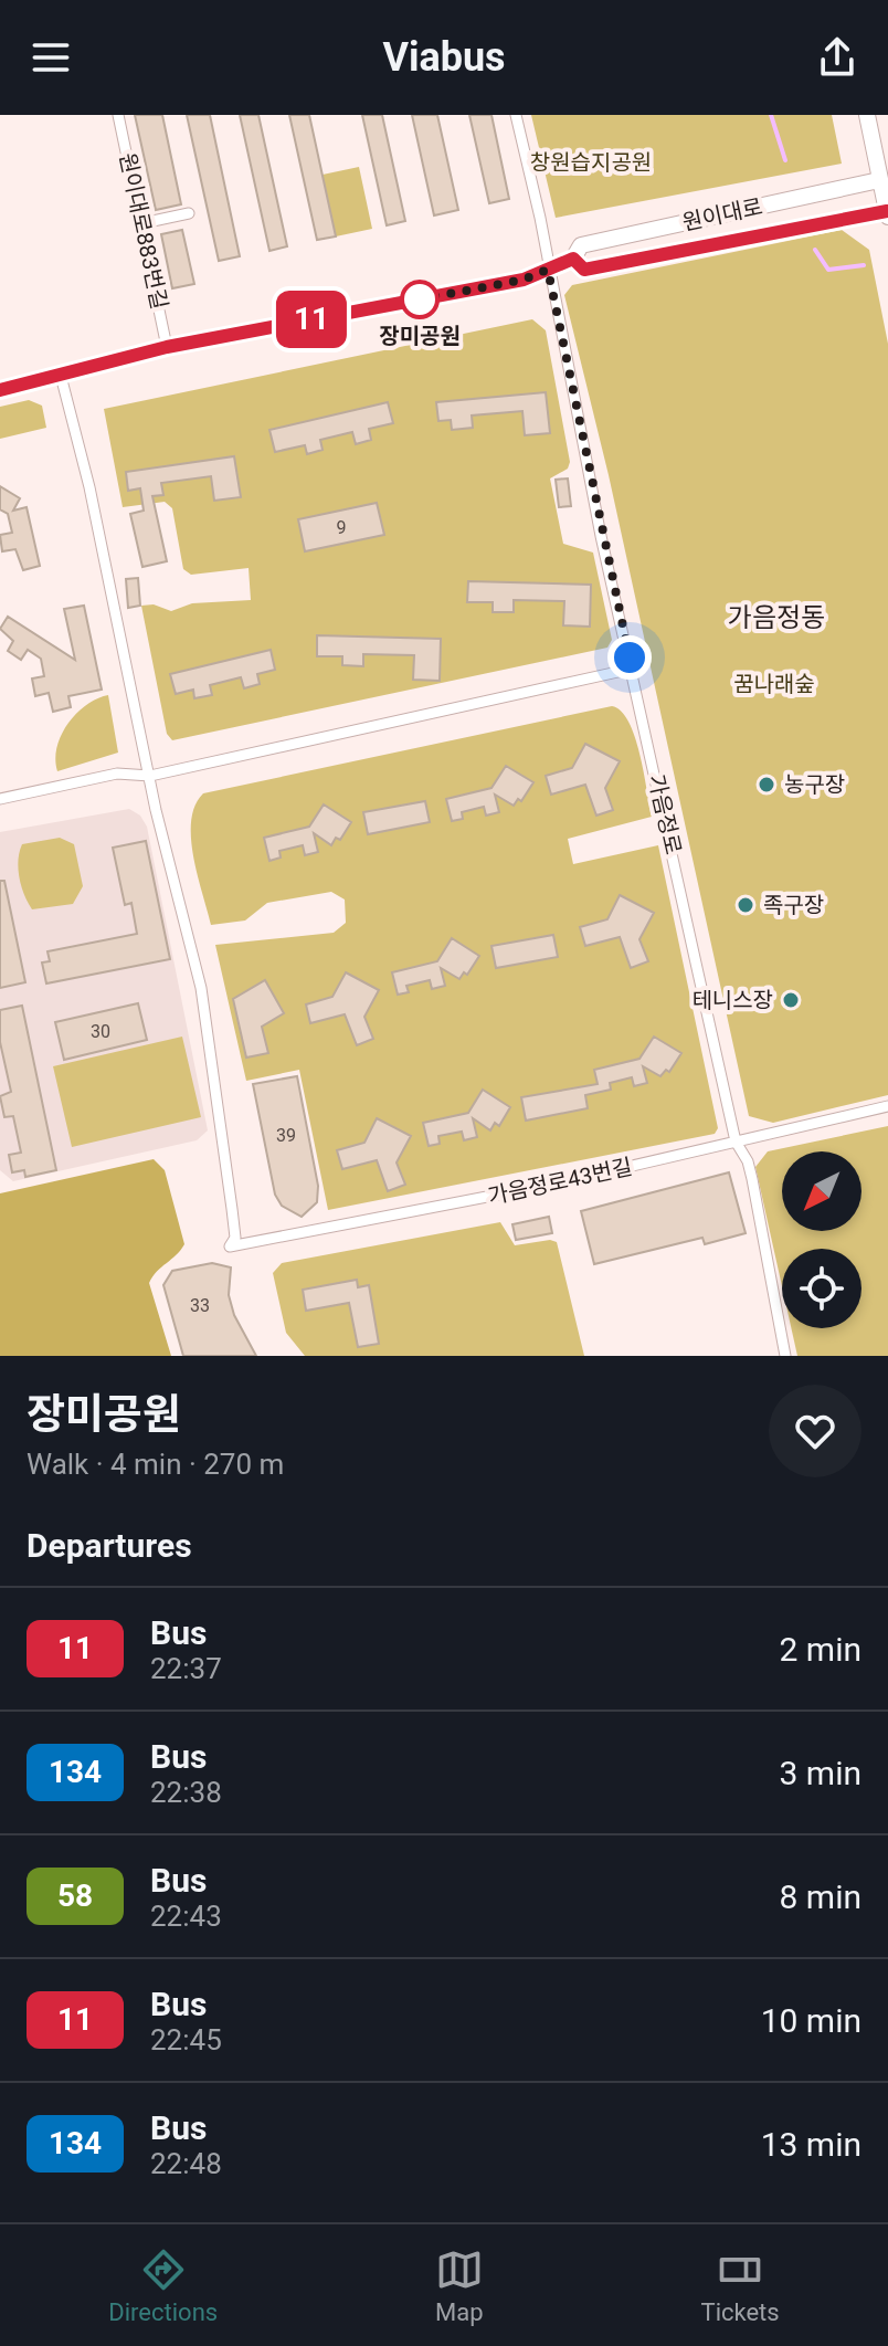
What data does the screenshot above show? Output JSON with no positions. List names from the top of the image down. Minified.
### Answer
{"streets":{"main road":["원이대로"],"street":["원이대로883번길","가음정로","가음정로43번길"]},"crossings":[["원이대로","원이대로883번길"],["원이대로","가음정로"],["가음정로","가음정로43번길"]],"districts":["가음정동"],"parks":["창원습지공원","꿈나래숲"],"places":["장미공원","농구장","족구장","테니스장"],"lines":["bus line 11"],"house_numbers":["9","30","39","33"],"north":"bottom left","page":{"header":"Viabus","on_map":"11","heading":[["장미공원","Walk · 4 min · 270 m"],"Departures"],"list":[{"mark":"11","name":"Bus","note":"22:37","value":"2 min"},{"mark":"134","name":"Bus","note":"22:38","value":"3 min"},{"mark":"58","name":"Bus","note":"22:43","value":"8 min"},{"mark":"11","name":"Bus","note":"22:45","value":"10 min"},{"mark":"134","name":"Bus","note":"22:48","value":"13 min"}],"tabs":["Directions","Map","Tickets"]}}
